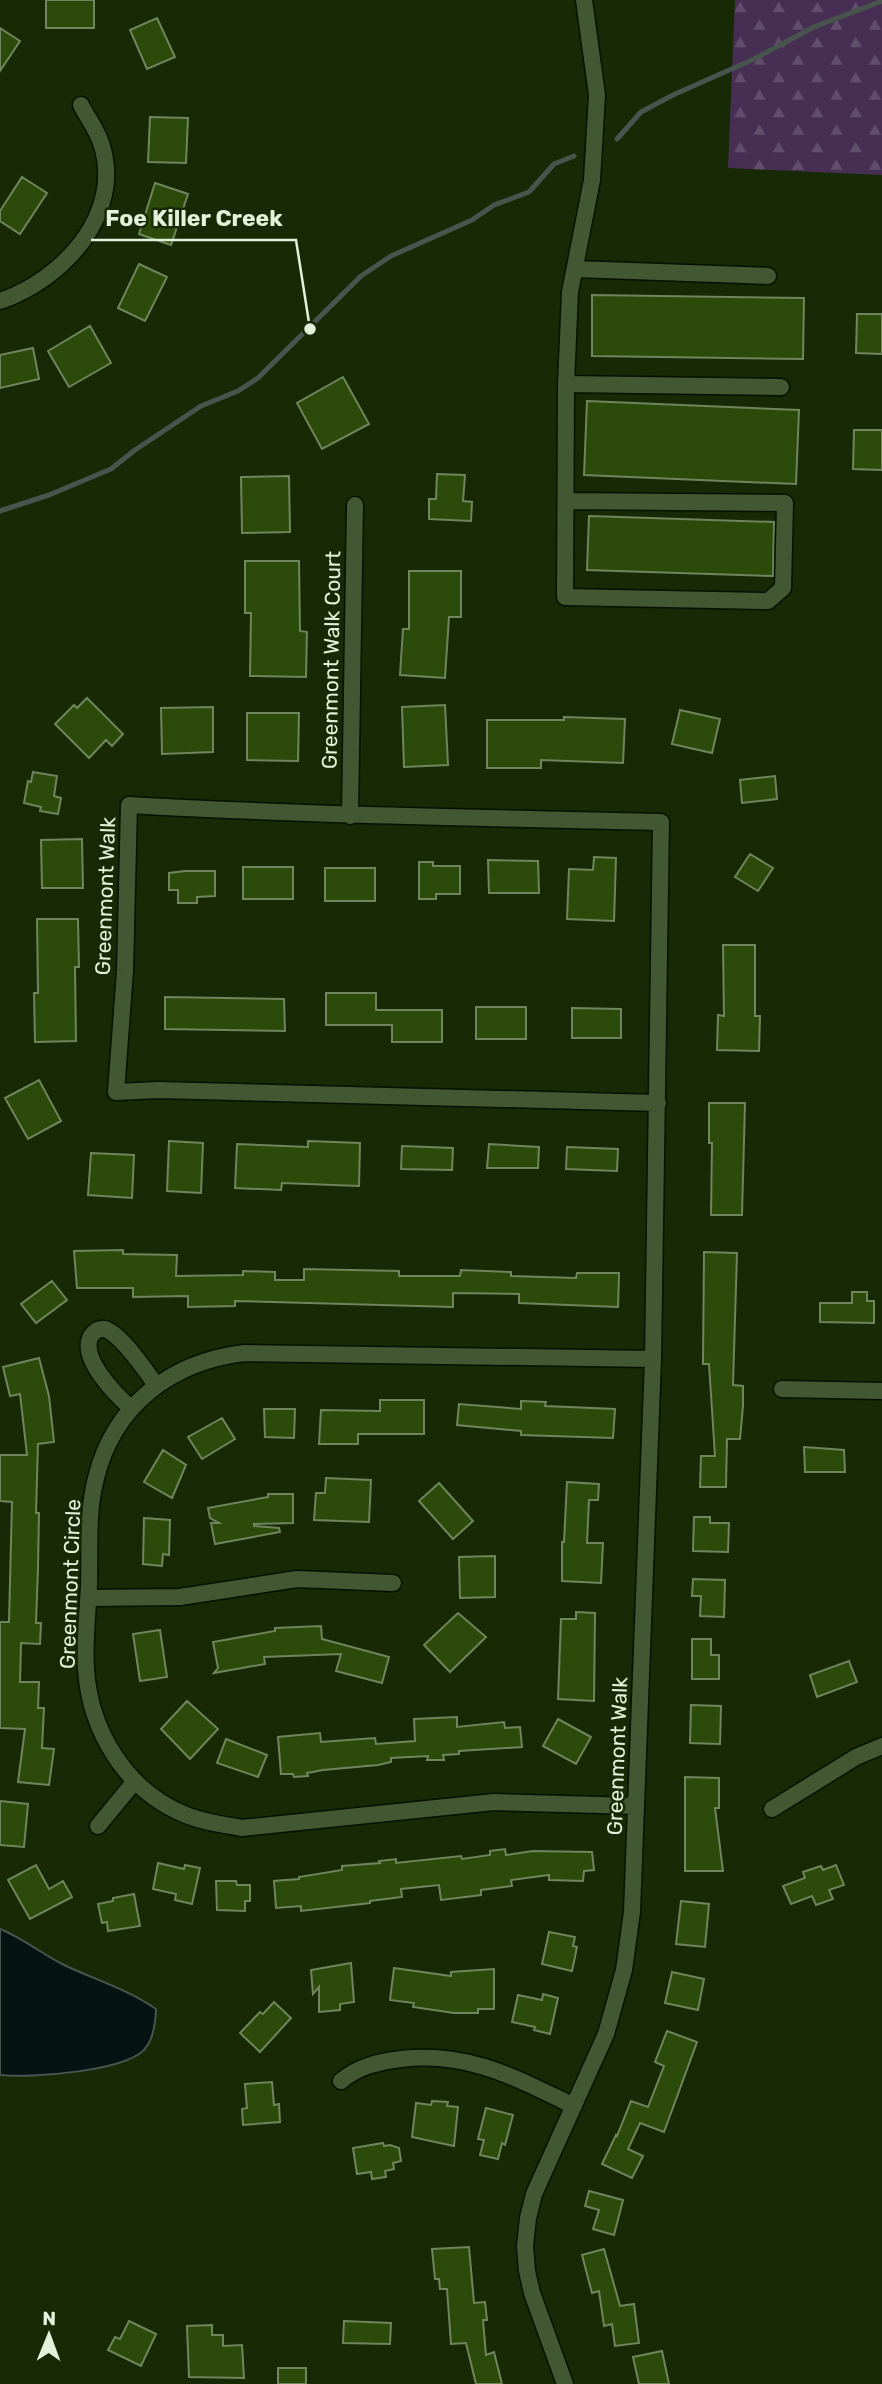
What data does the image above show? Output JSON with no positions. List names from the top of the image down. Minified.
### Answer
{"streets":{"street":["Greenmont Walk Court","Greenmont Walk","Greenmont Circle"]},"crossings":[["Greenmont Walk Court","Greenmont Walk"],["Greenmont Walk","Greenmont Circle"]],"places":["Foe Killer Creek"],"north":"top"}
